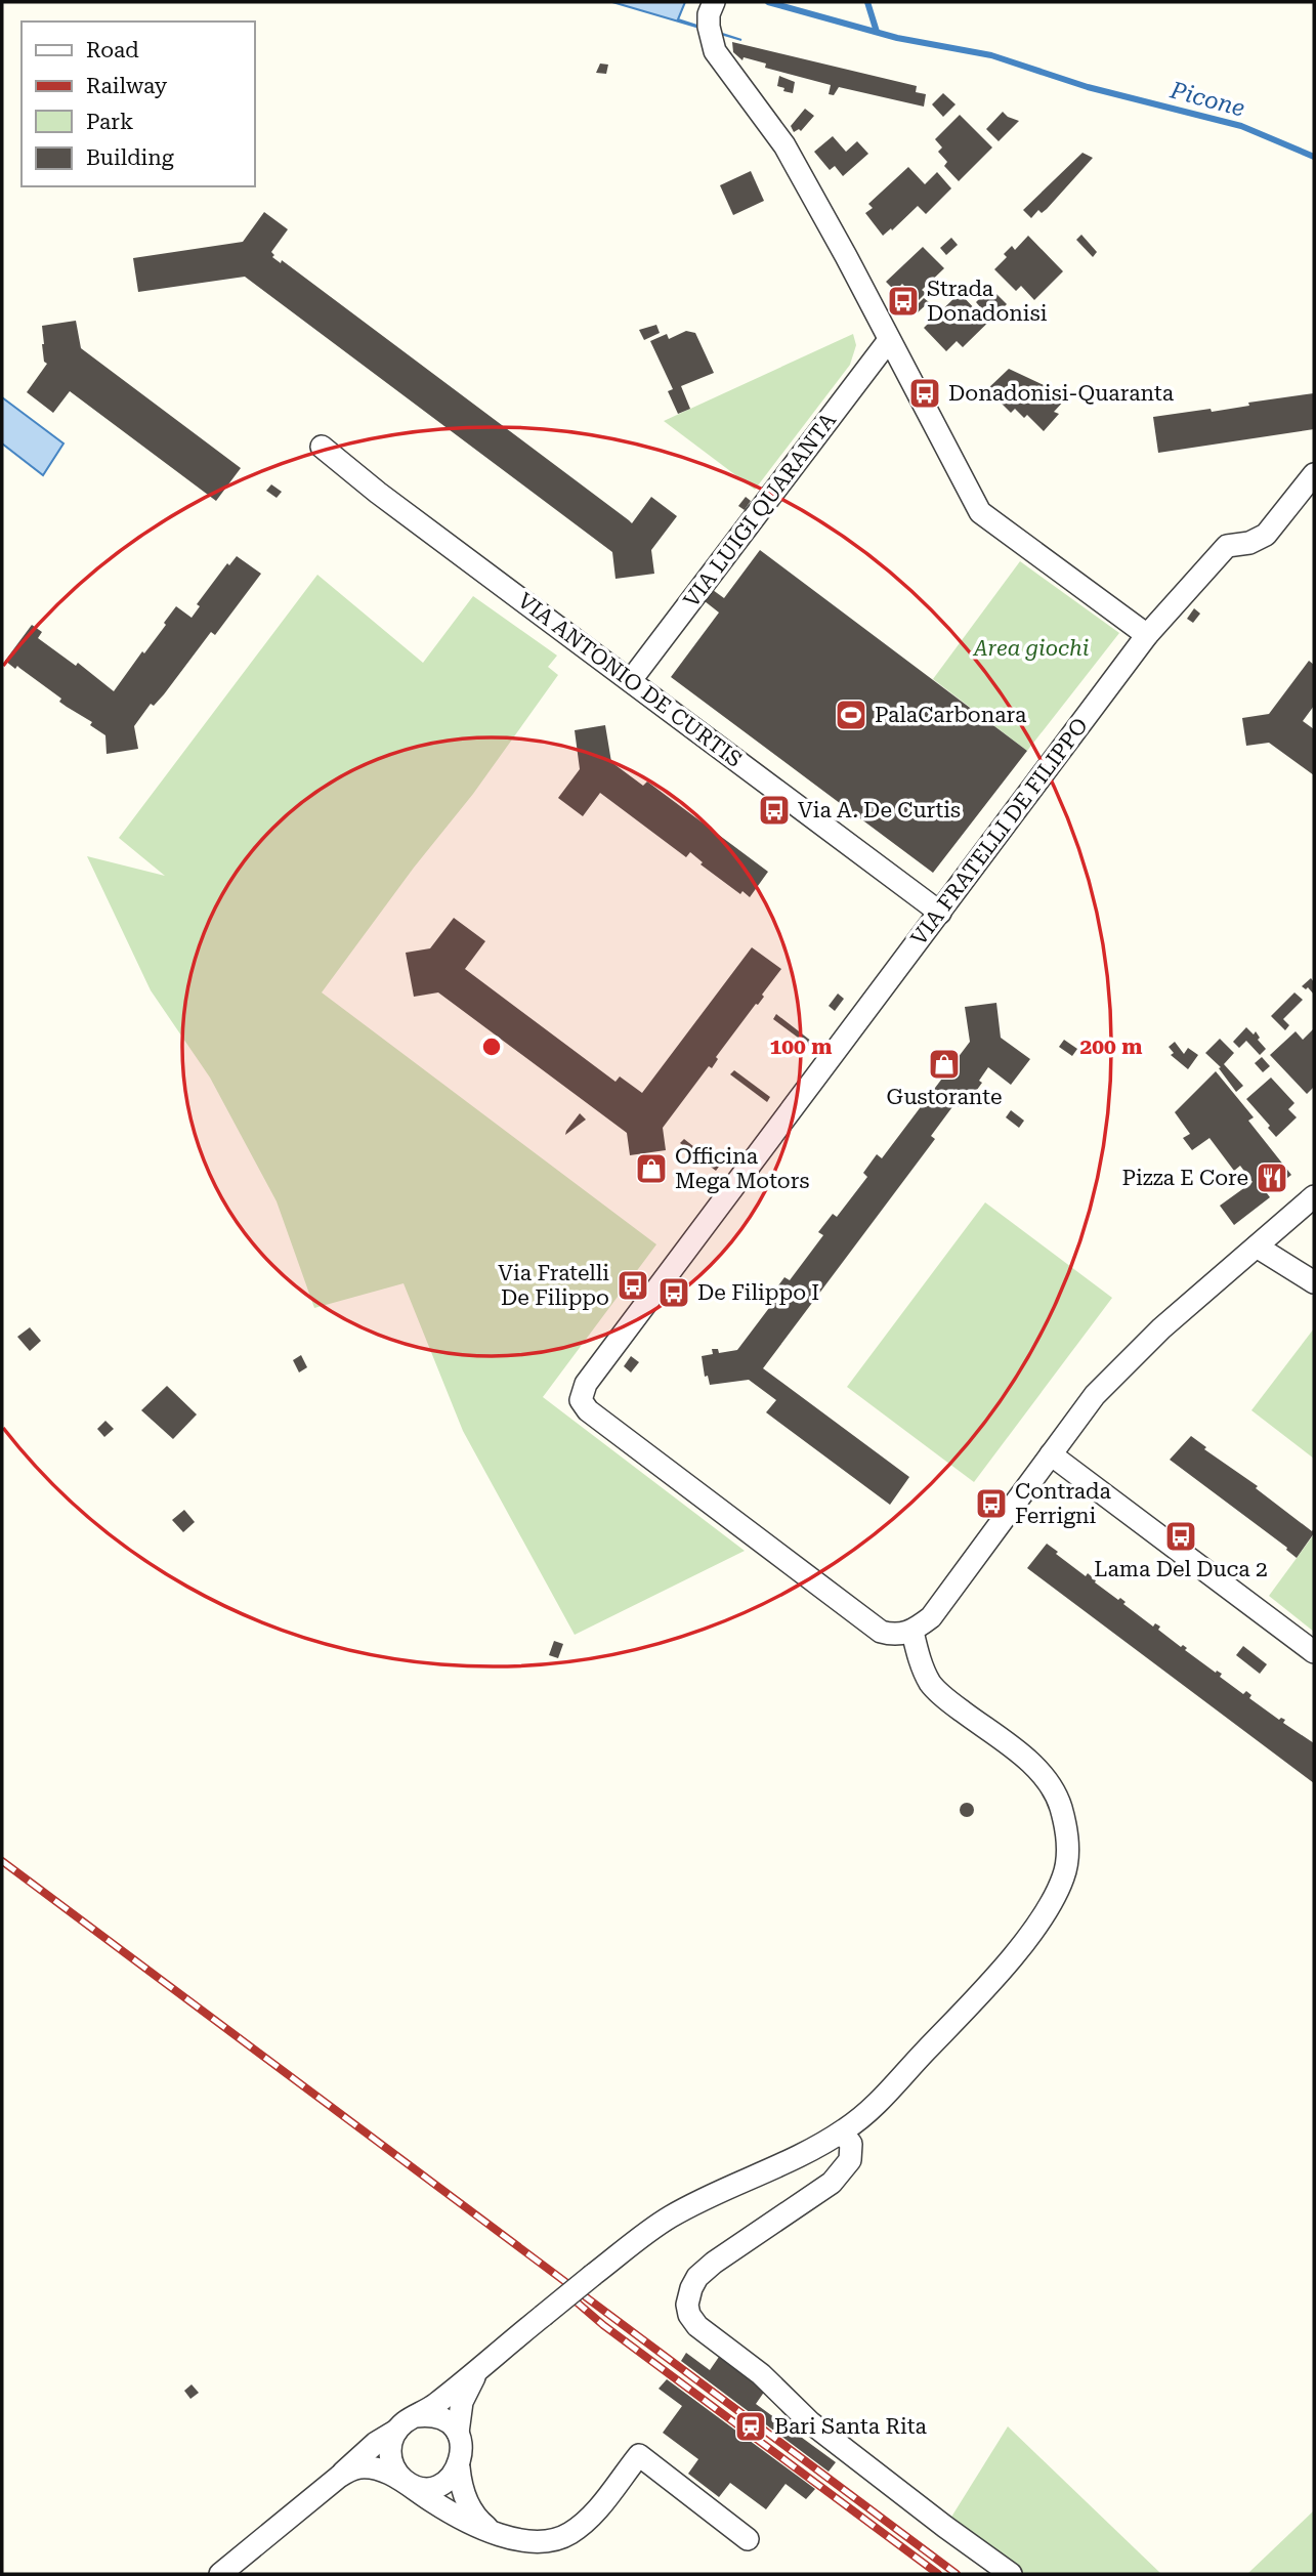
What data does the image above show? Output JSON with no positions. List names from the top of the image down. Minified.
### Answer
{"streets":{"street":["VIA LUIGI QUARANTA","VIA ANTONIO DE CURTIS","VIA FRATELLI DE FILIPPO"]},"crossings":[["VIA LUIGI QUARANTA","VIA ANTONIO DE CURTIS"],["VIA ANTONIO DE CURTIS","VIA FRATELLI DE FILIPPO"]],"water":["Picone"],"parks":["Area giochi"],"places":{"bus stop":["Strada Donadonisi","Donadonisi-Quaranta","Via A. De Curtis","Via Fratelli De Filippo","De Filippo I","Contrada Ferrigni","Lama Del Duca 2"],"sports":["PalaCarbonara"],"shop":["Gustorante","Officina Mega Motors"],"restaurant":["Pizza E Core"],"station":["Bari Santa Rita"]},"legend":["Road","Railway","Park","Building"],"rings":["100 m","200 m"]}
